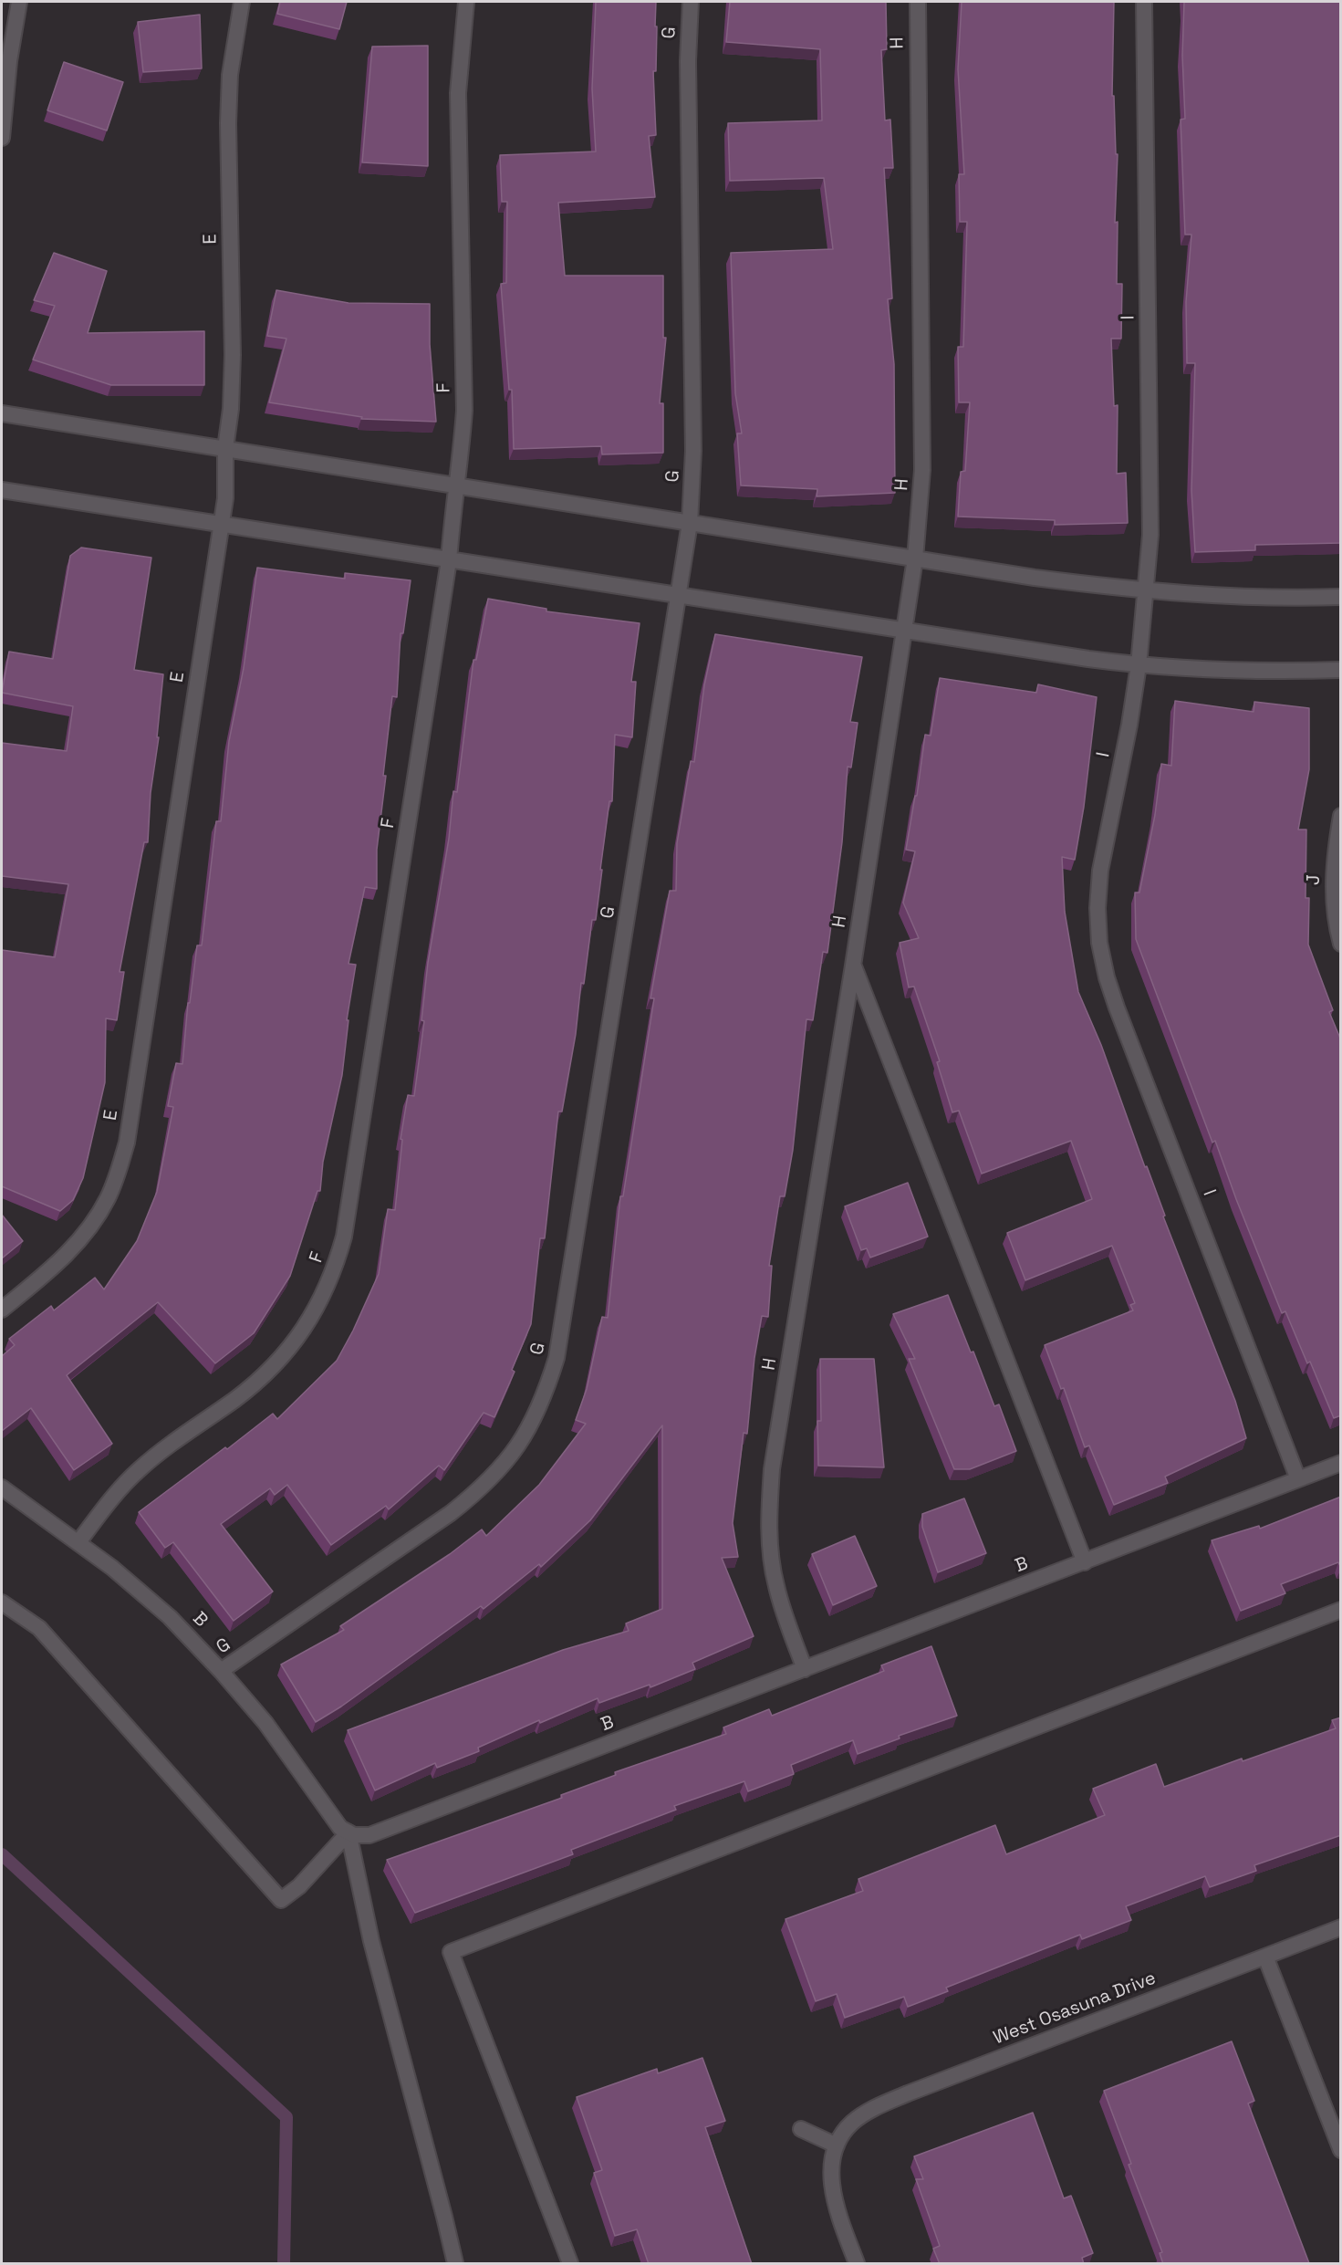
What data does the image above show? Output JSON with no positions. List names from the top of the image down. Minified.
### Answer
{"streets":{"street":["G","H","E","I","F","J","B","West Osasuna Drive"]},"crossings":[["G","B"],["H","B"],["I","B"],["F","B"]]}
